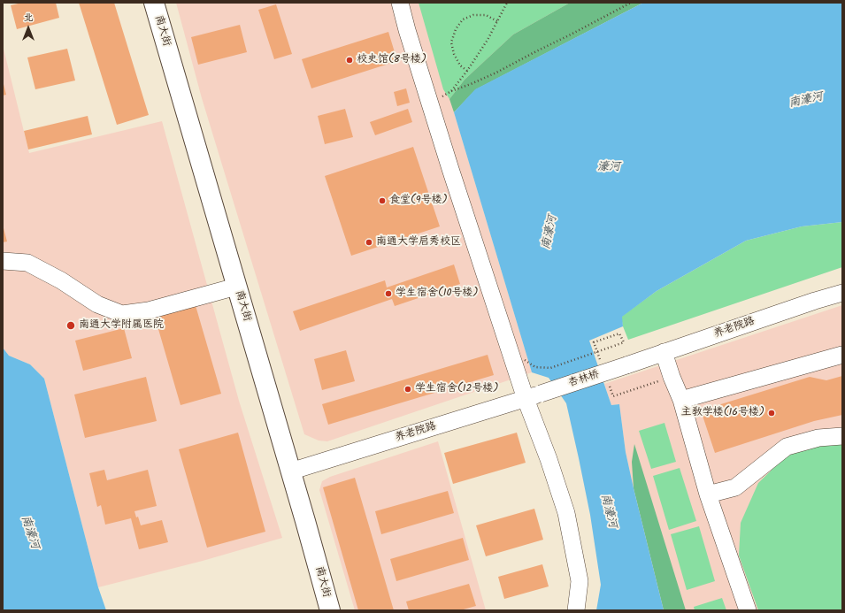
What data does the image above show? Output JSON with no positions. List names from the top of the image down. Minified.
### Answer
{"streets":{"main road":["南大街"],"street":["养老院路","杏林桥"]},"crossings":[["南大街","养老院路"],["养老院路","杏林桥"]],"water":["南濠河","濠河"],"places":["校史馆(8号楼)","食堂(9号楼)","南通大学启秀校区","学生宿舍(10号楼)","南通大学附属医院","学生宿舍(12号楼)","主教学楼(16号楼)"],"north":"top"}
